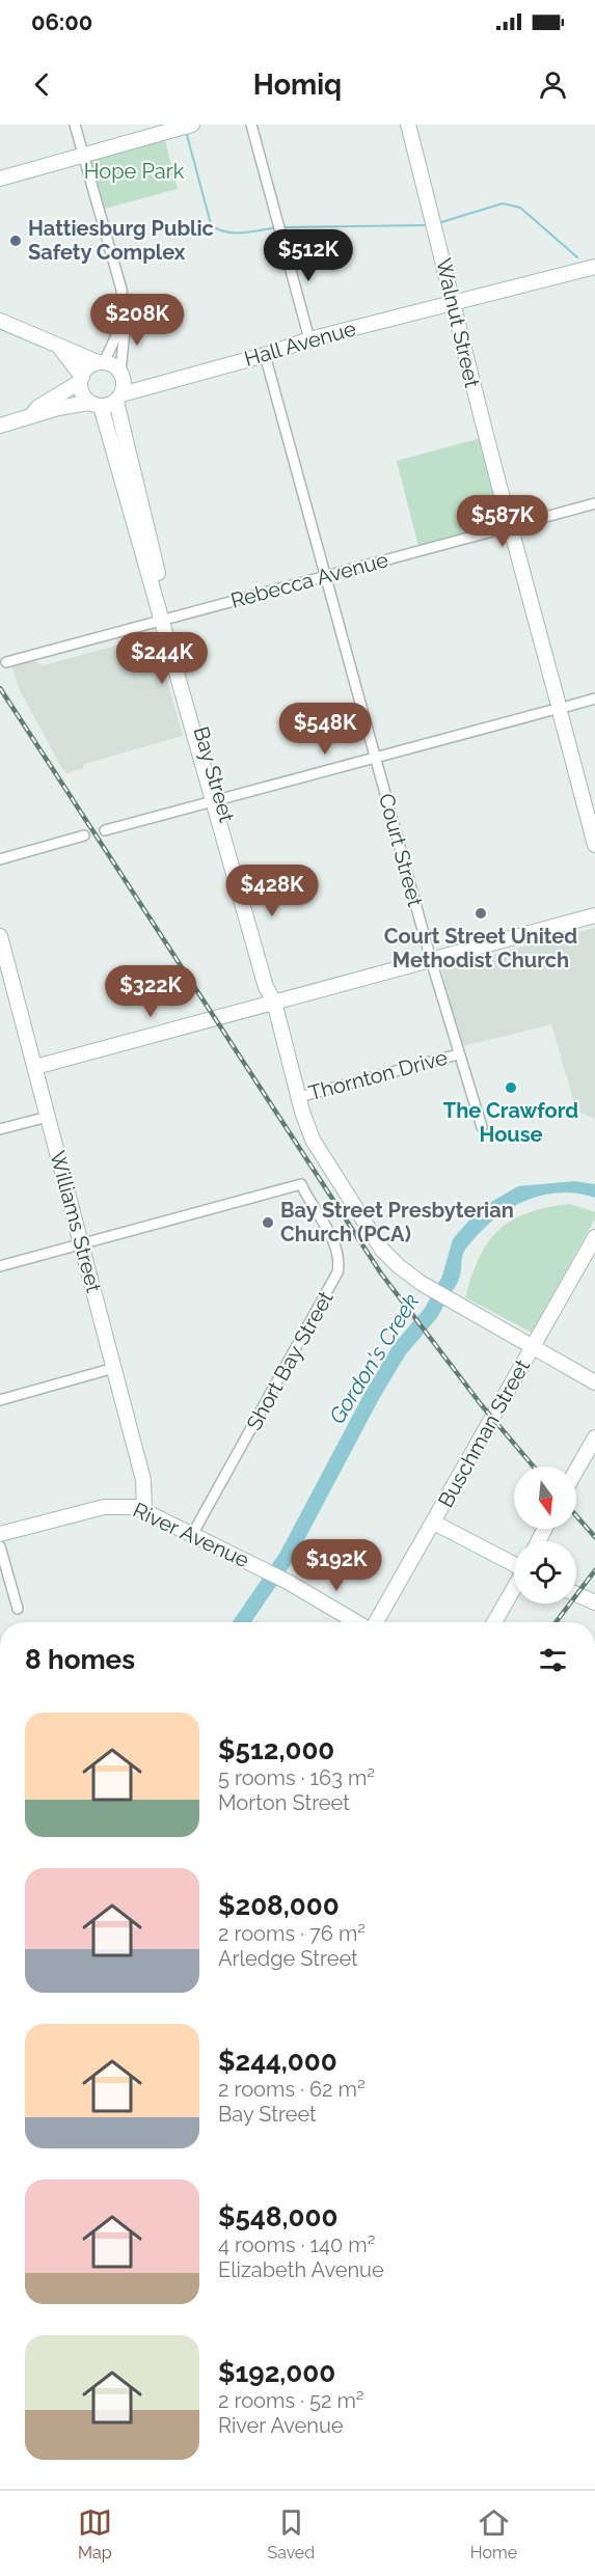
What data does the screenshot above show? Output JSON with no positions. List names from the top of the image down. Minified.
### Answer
{"streets":{"street":["Walnut Street","Hall Avenue","Rebecca Avenue","Bay Street","Court Street","Thornton Drive","Williams Street","Short Bay Street","Buschman Street","River Avenue"]},"crossings":[["Walnut Street","Hall Avenue"],["Walnut Street","Rebecca Avenue"],["Hall Avenue","Bay Street"],["Hall Avenue","Court Street"],["Rebecca Avenue","Bay Street"],["Rebecca Avenue","Court Street"],["Bay Street","Thornton Drive"],["Bay Street","Buschman Street"],["Court Street","Thornton Drive"],["Williams Street","Short Bay Street"],["Williams Street","River Avenue"],["Short Bay Street","River Avenue"]],"water":["Gordon's Creek"],"parks":["Hope Park"],"places":["Hattiesburg Public Safety Complex","Court Street United Methodist Church","The Crawford House","Bay Street Presbyterian Church (PCA)"],"north":"bottom","page":{"status":"06:00","header":"Homiq","price":["$512K","$208K","$587K","$244K","$548K","$428K","$322K","$192K"],"heading":"8 homes","list":[{"name":"$512,000","note":"5 rooms · 163 m² · Morton Street"},{"name":"$208,000","note":"2 rooms · 76 m² · Arledge Street"},{"name":"$244,000","note":"2 rooms · 62 m² · Bay Street"},{"name":"$548,000","note":"4 rooms · 140 m² · Elizabeth Avenue"},{"name":"$192,000","note":"2 rooms · 52 m² · River Avenue"}],"tabs":["Map","Saved","Home"]}}
